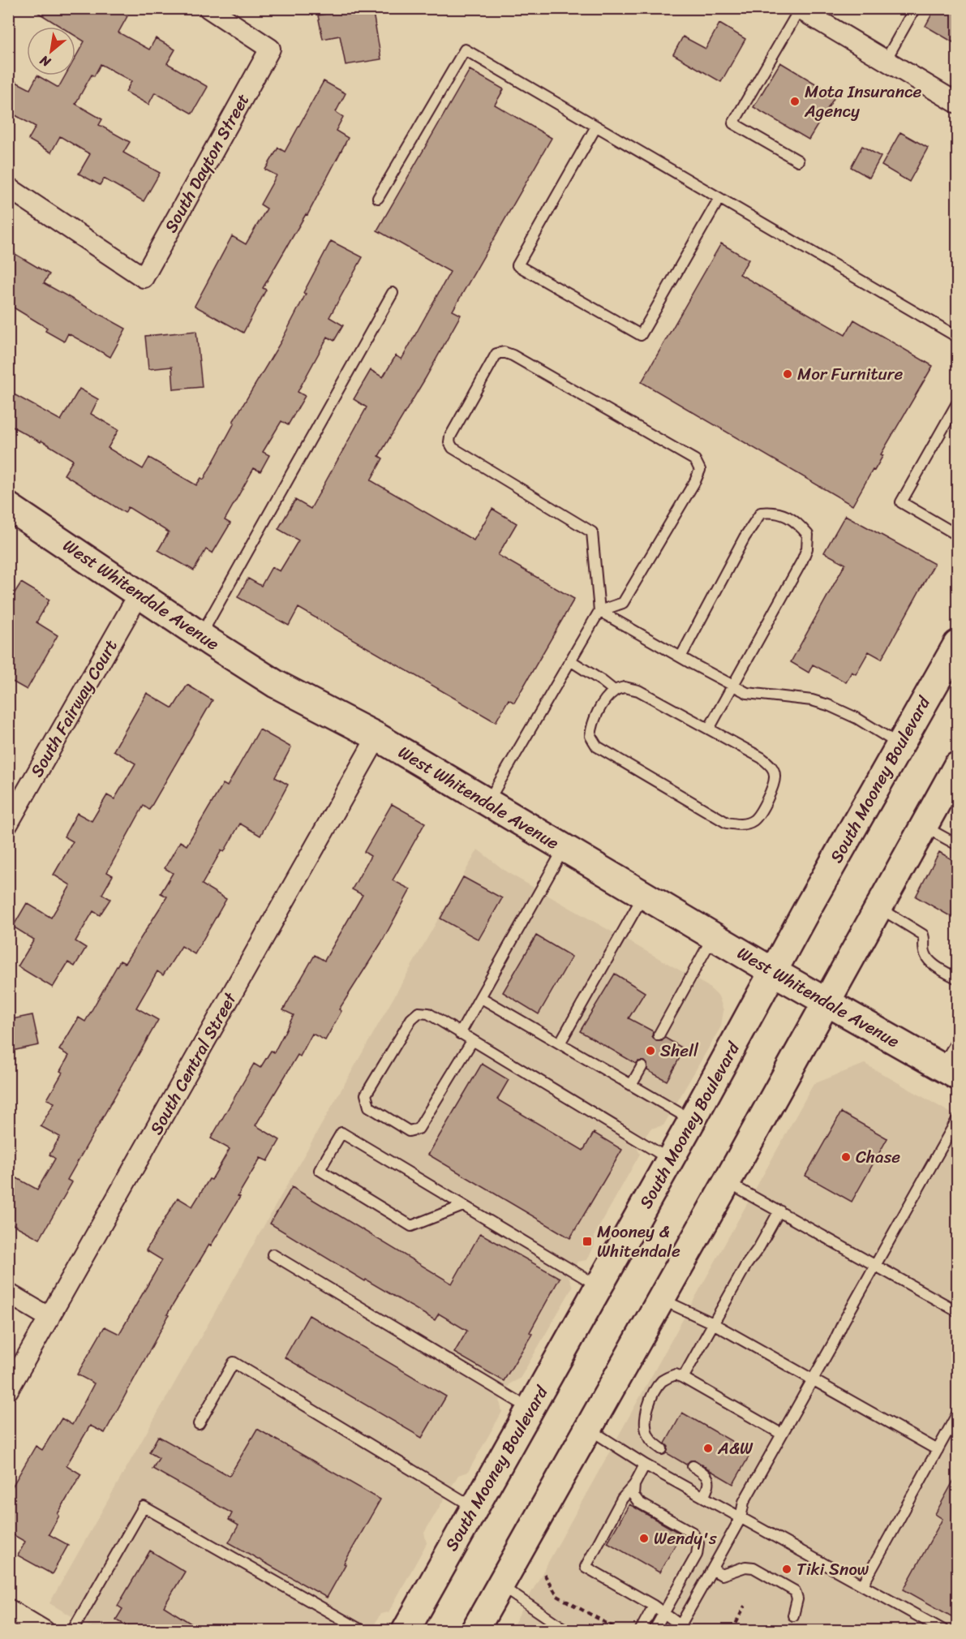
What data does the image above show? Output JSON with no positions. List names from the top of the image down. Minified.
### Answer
{"streets":{"main road":["West Whitendale Avenue","South Mooney Boulevard"],"street":["South Dayton Street","South Fairway Court","South Central Street"]},"crossings":[["West Whitendale Avenue","South Fairway Court"],["West Whitendale Avenue","South Mooney Boulevard"],["West Whitendale Avenue","South Central Street"]],"places":{"other":["Mota Insurance Agency","Mor Furniture","Shell","Chase","A&W","Wendy's","Tiki Snow"],"transit":["Mooney & Whitendale"]},"north":"bottom left"}
